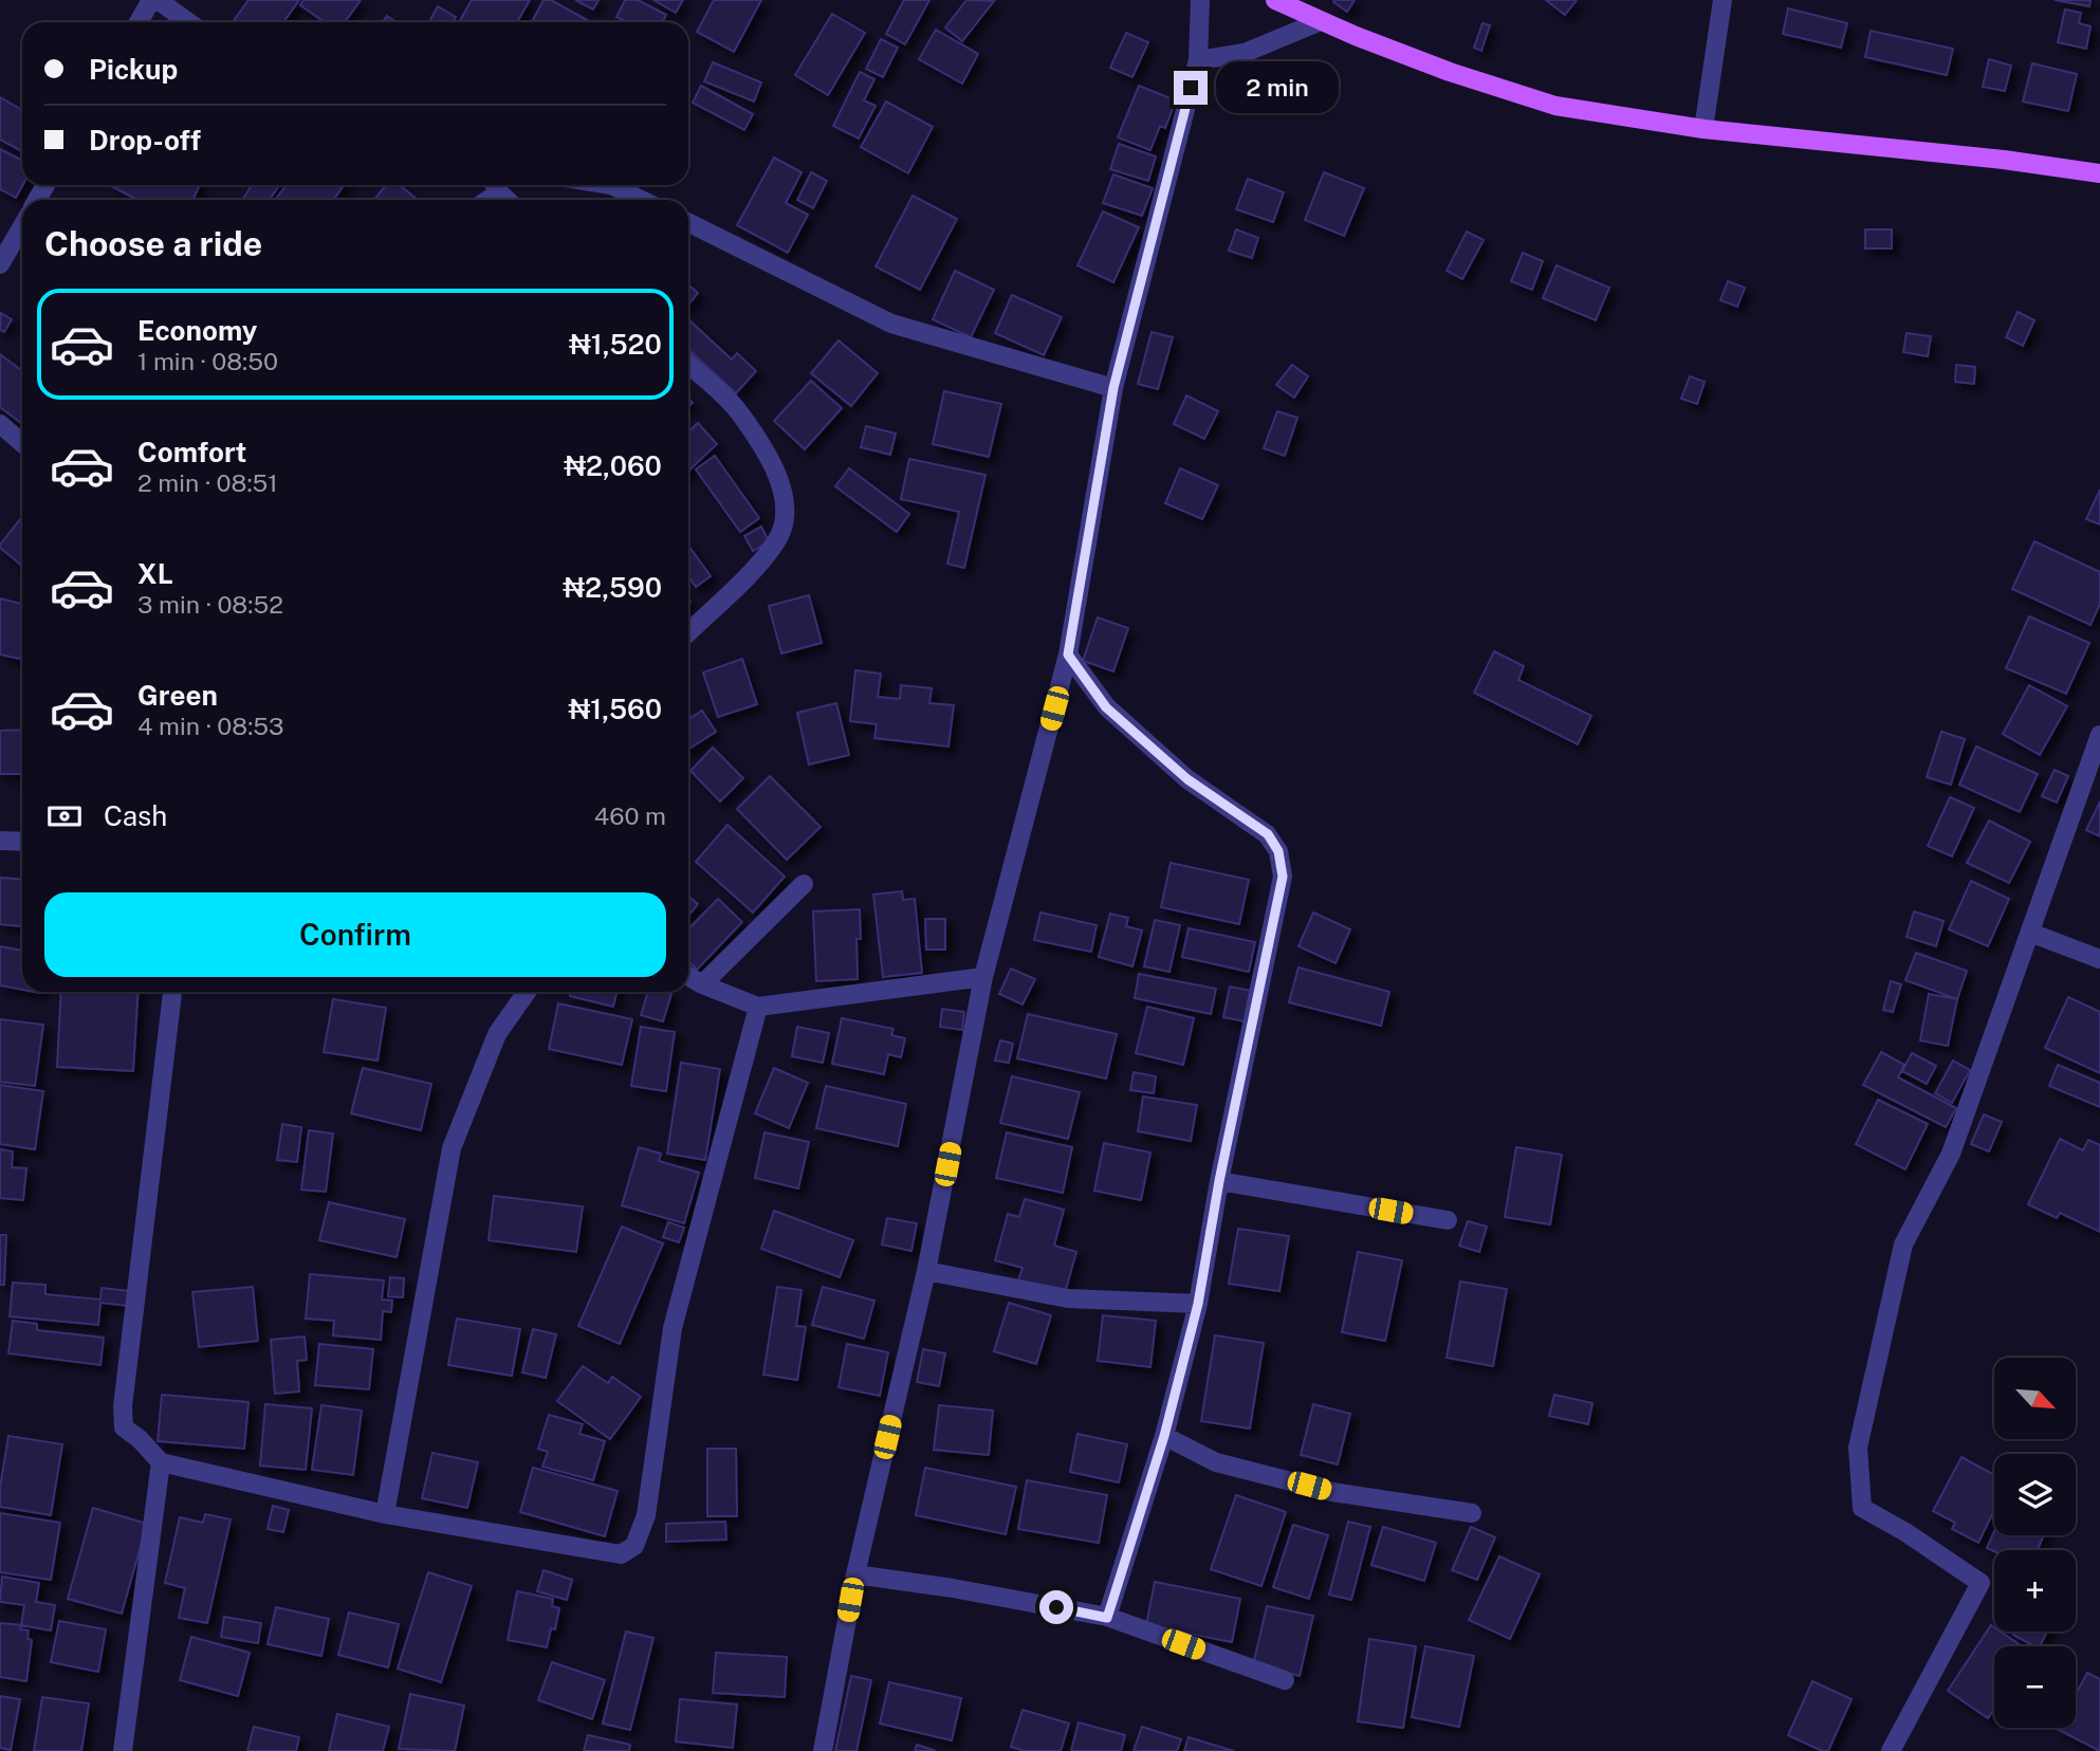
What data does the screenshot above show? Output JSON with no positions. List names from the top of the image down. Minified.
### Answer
{"north":"bottom right","page":{"banner":["Pickup","Drop-off"],"bubble":"2 min","heading":"Choose a ride","list":[{"name":"Economy","note":"1 min · 08:50","value":"₦1,520"},{"name":"Comfort","note":"2 min · 08:51","value":"₦2,060"},{"name":"XL","note":"3 min · 08:52","value":"₦2,590"},{"name":"Green","note":"4 min · 08:53","value":"₦1,560"}],"pay":["Cash","460 m"],"buttons":"Confirm","map_buttons":["+","−"]}}
